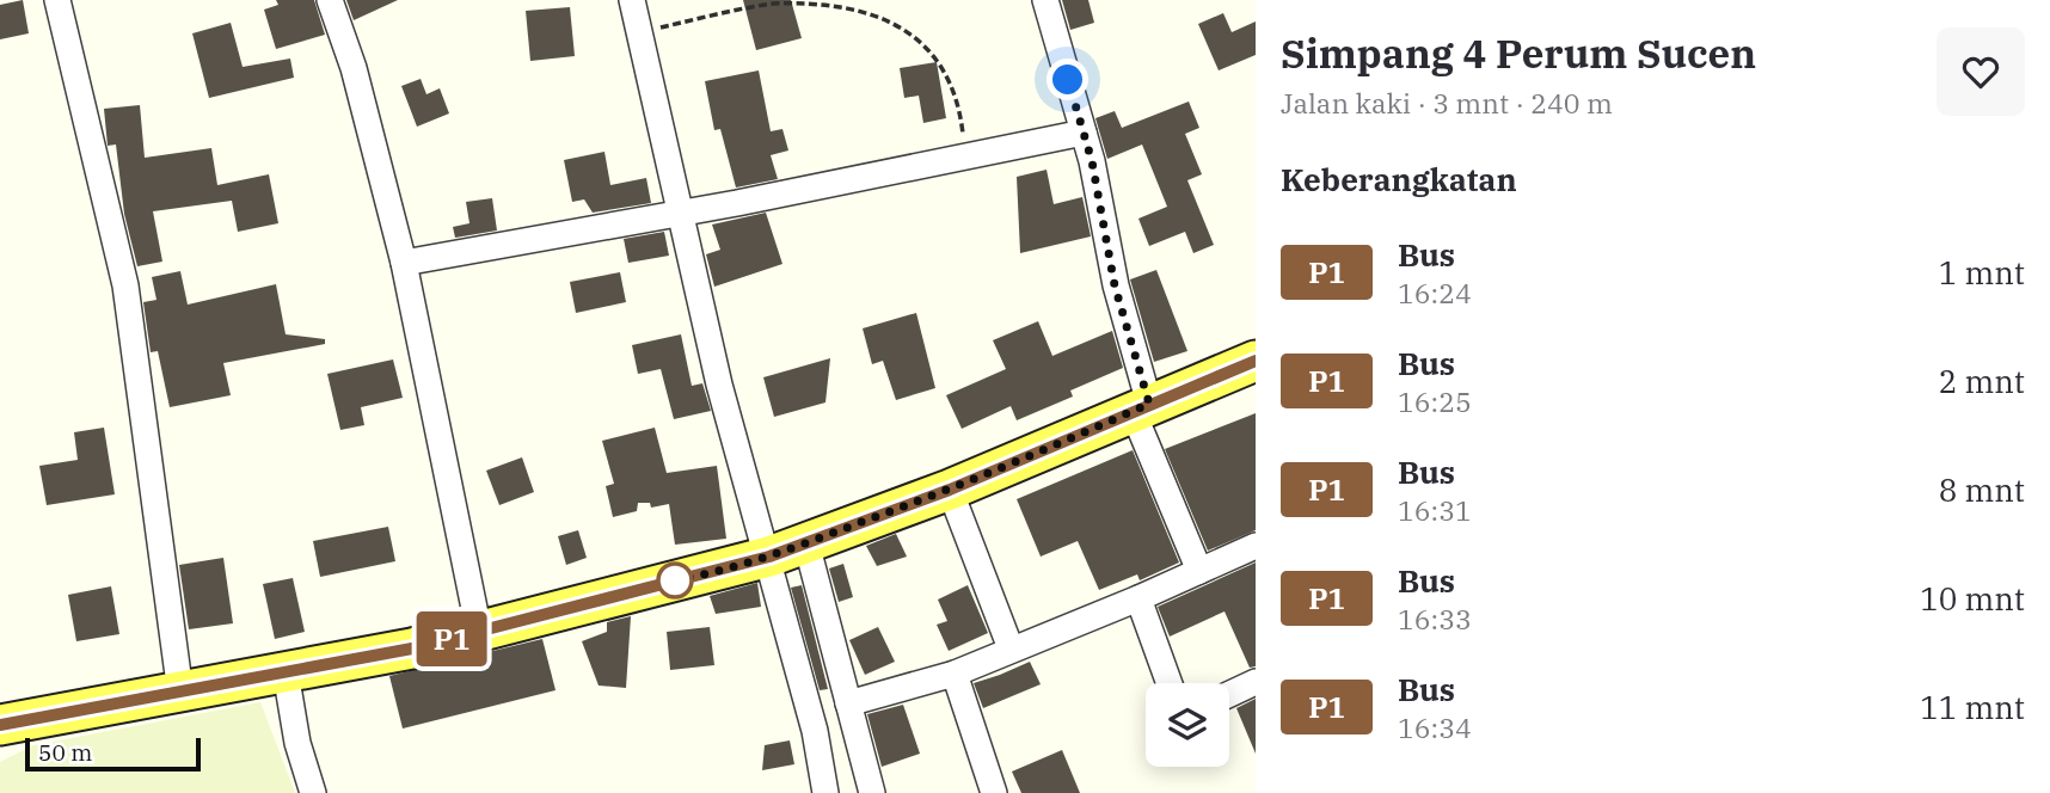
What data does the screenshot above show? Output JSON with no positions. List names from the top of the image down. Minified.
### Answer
{"lines":["bus line P1"],"scale_bar":"50 m","page":{"on_map":"P1","heading":[["Simpang 4 Perum Sucen","Jalan kaki · 3 mnt · 240 m"],"Keberangkatan"],"list":[{"mark":"P1","name":"Bus","note":"16:24","value":"1 mnt"},{"mark":"P1","name":"Bus","note":"16:25","value":"2 mnt"},{"mark":"P1","name":"Bus","note":"16:31","value":"8 mnt"},{"mark":"P1","name":"Bus","note":"16:33","value":"10 mnt"},{"mark":"P1","name":"Bus","note":"16:34","value":"11 mnt"}],"scale":"50 m"}}
